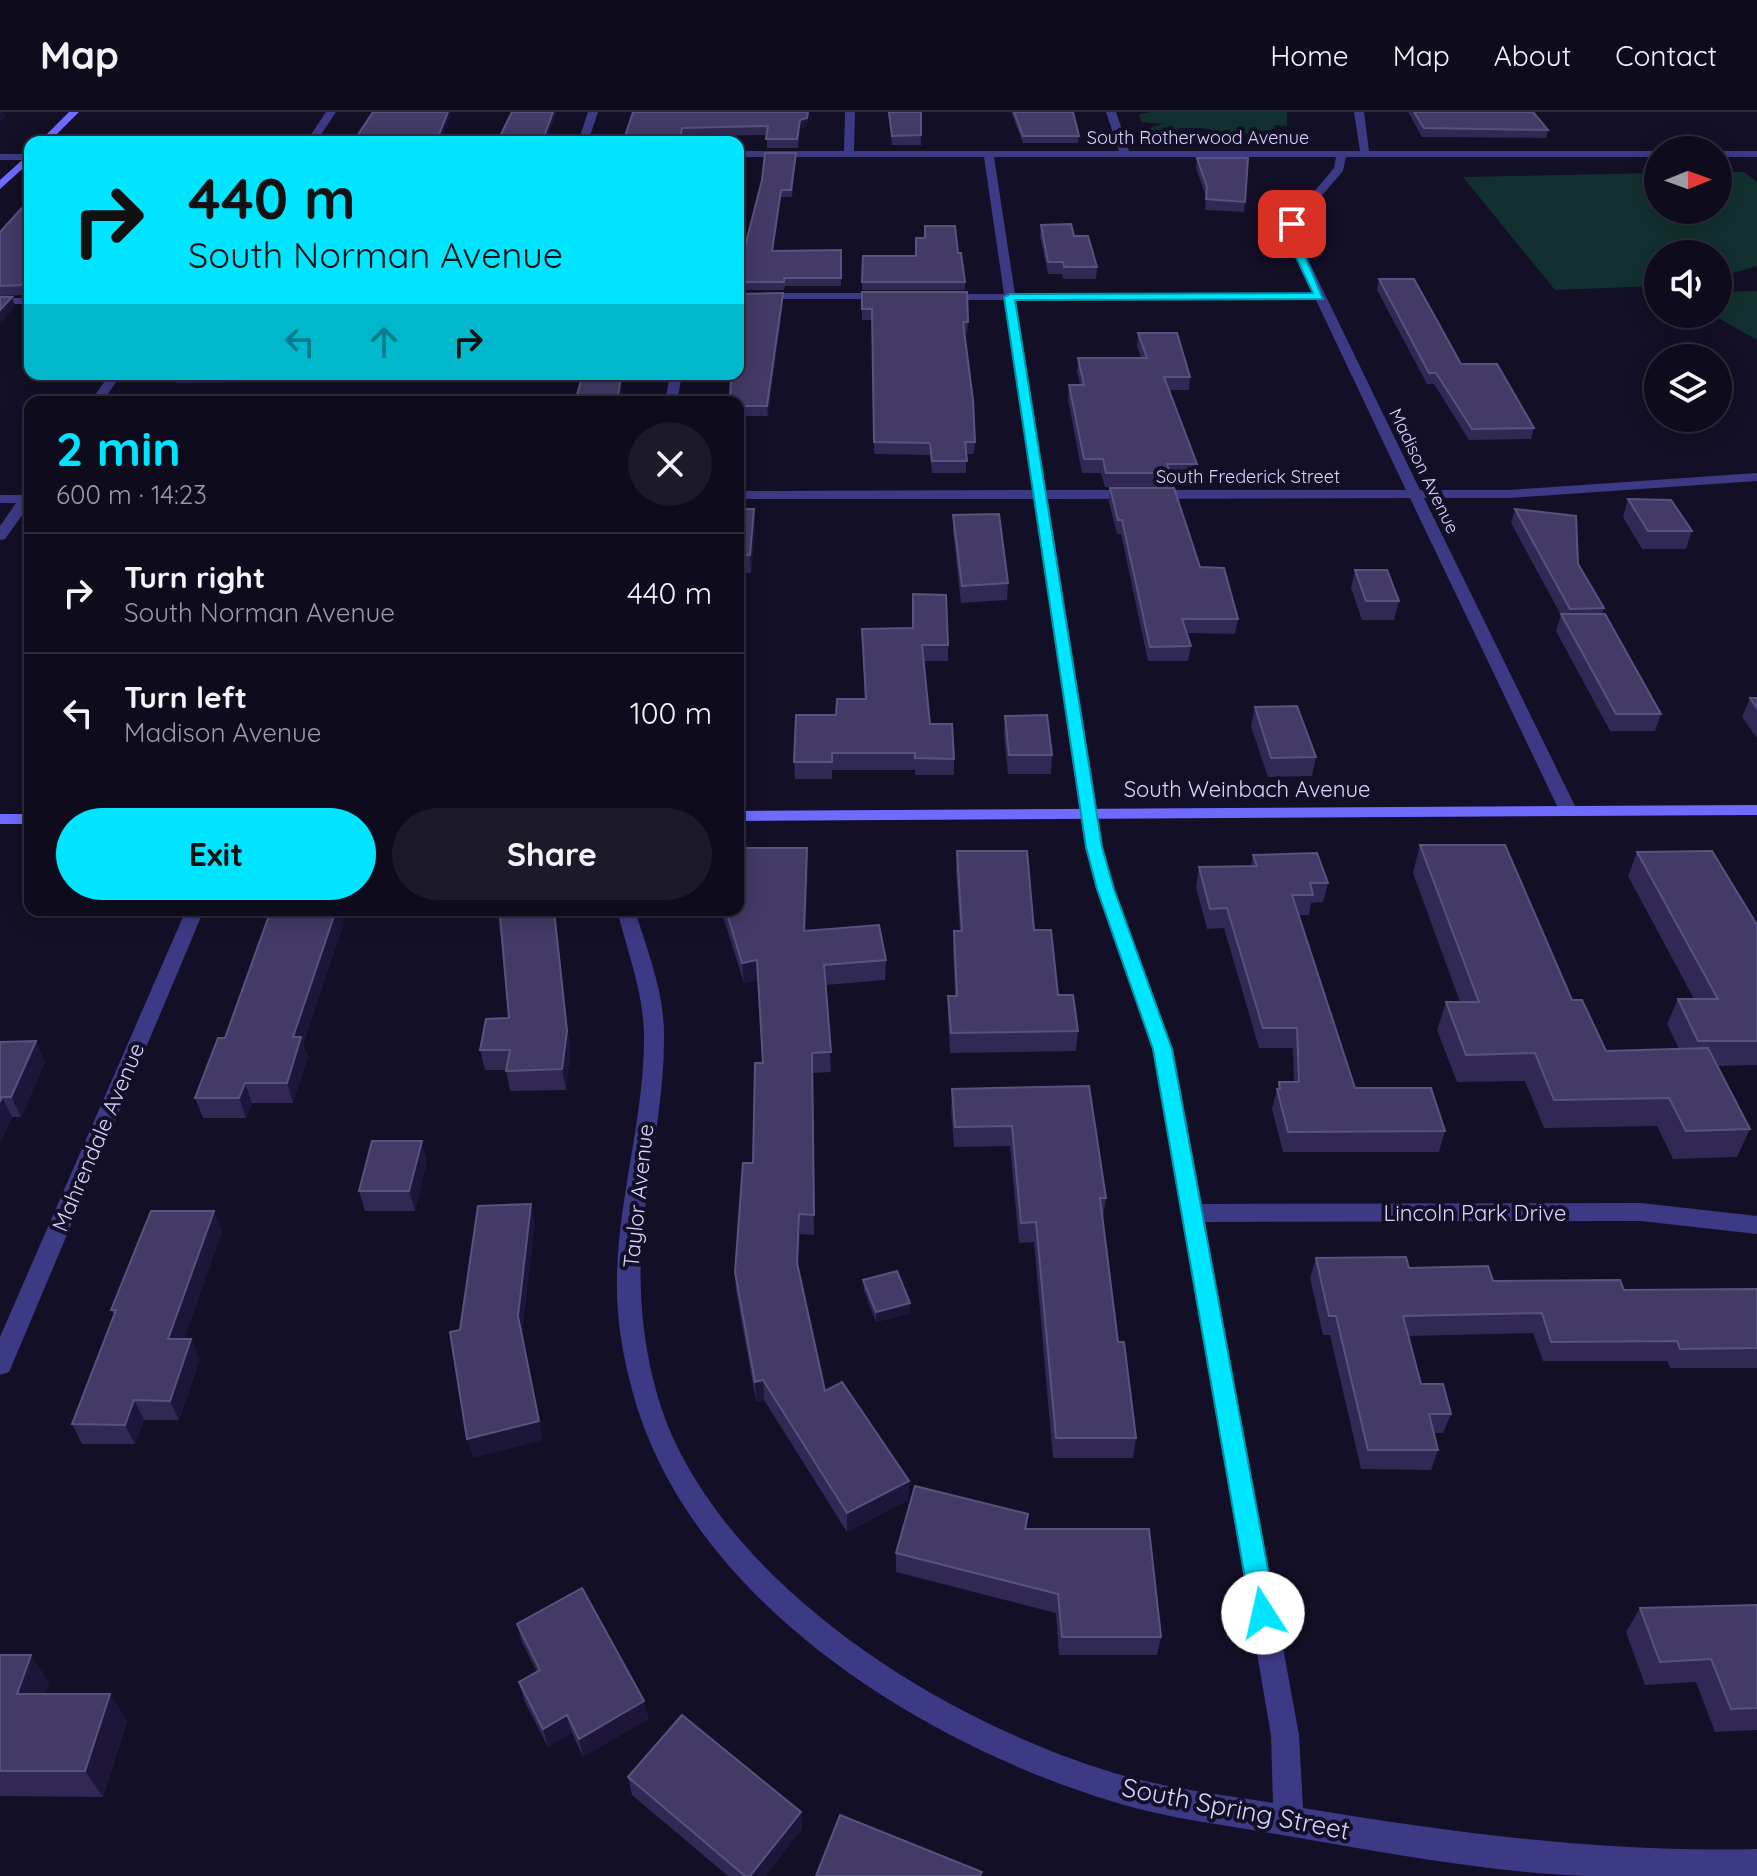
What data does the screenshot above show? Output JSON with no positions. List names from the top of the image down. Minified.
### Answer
{"streets":{"street":["South Rotherwood Avenue","Madison Avenue","South Frederick Street","South Weinbach Avenue","Mahrendale Avenue","Taylor Avenue","Lincoln Park Drive","South Spring Street"]},"crossings":[["South Rotherwood Avenue","Madison Avenue"],["Madison Avenue","South Frederick Street"],["Madison Avenue","South Weinbach Avenue"],["Taylor Avenue","South Spring Street"]],"north":"right","page":{"header":"Map","nav":["Home","Map","About","Contact"],"turn":["440 m","South Norman Avenue"],"heading":["2 min","600 m · 14:23"],"list":[{"name":"Turn right","note":"South Norman Avenue","value":"440 m"},{"name":"Turn left","note":"Madison Avenue","value":"100 m"}],"buttons":["Exit","Share"]}}
